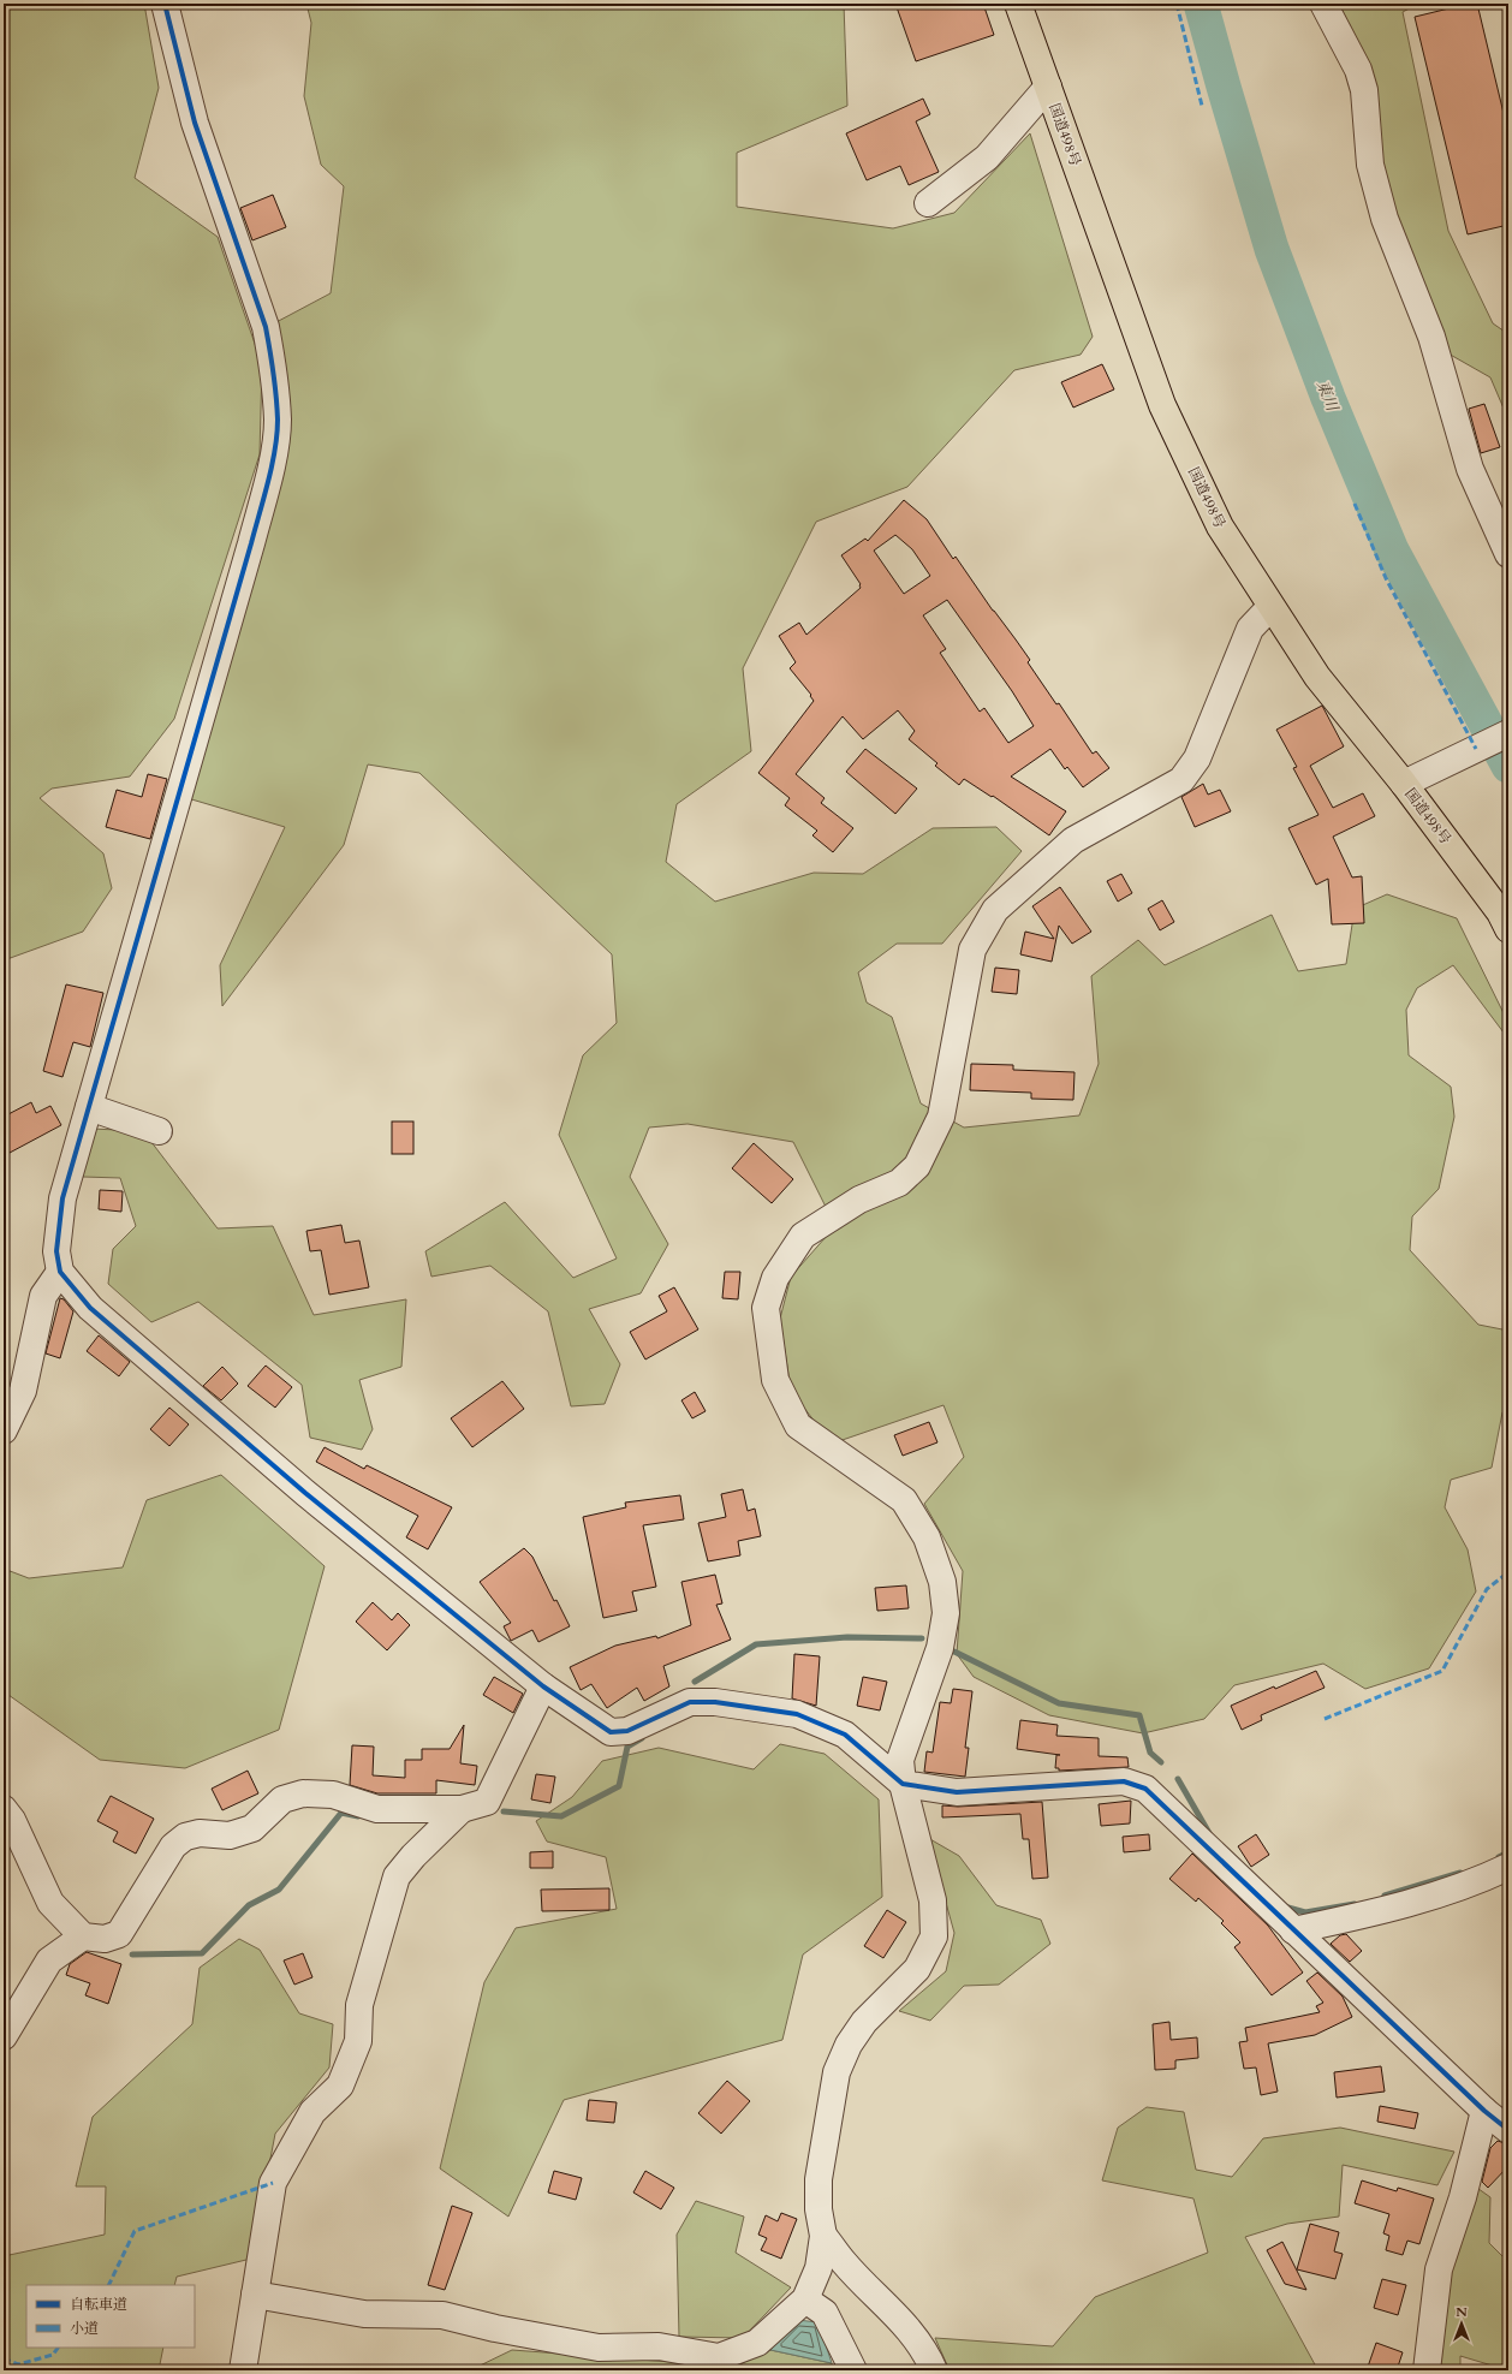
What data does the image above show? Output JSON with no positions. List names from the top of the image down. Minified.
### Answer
{"streets":{"highway":["国道498号"]},"water":["東川"],"legend":["自転車道","小道"],"north":"top"}
